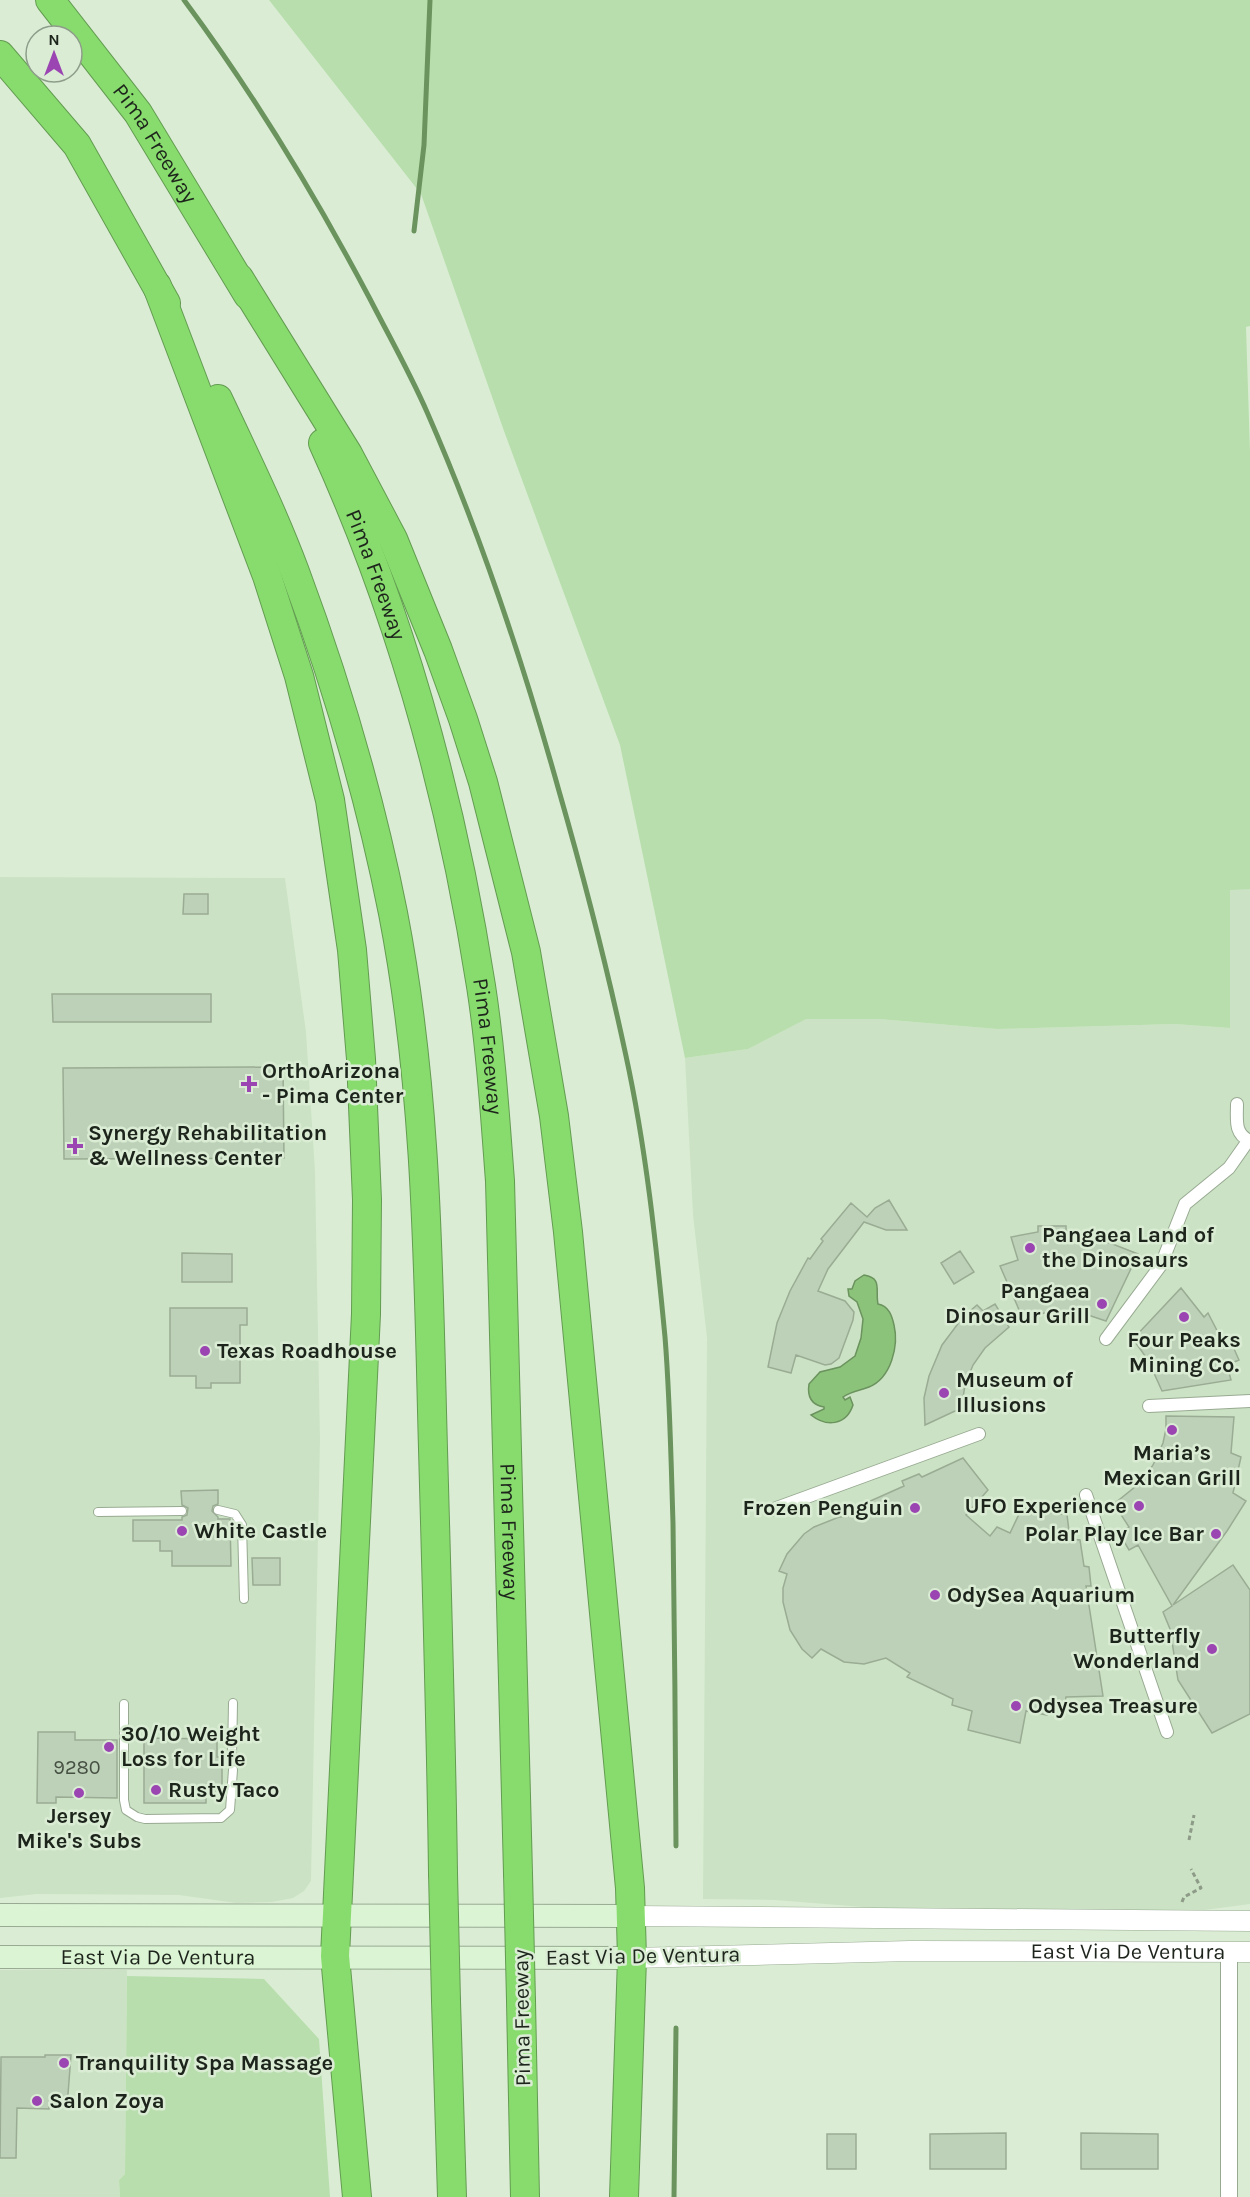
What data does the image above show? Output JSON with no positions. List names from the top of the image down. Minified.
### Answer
{"streets":{"highway":["Pima Freeway"],"main road":["East Via De Ventura"]},"places":{"health":["OrthoArizona - Pima Center","Synergy Rehabilitation & Wellness Center"],"other":["Pangaea Land of the Dinosaurs","Pangaea Dinosaur Grill","Four Peaks Mining Co.","Texas Roadhouse","Museum of Illusions","Maria’s Mexican Grill","UFO Experience","Frozen Penguin","White Castle","Polar Play Ice Bar","OdySea Aquarium","Butterfly Wonderland","Odysea Treasure","30/10 Weight Loss for Life","Rusty Taco","Jersey Mike's Subs","Tranquility Spa Massage","Salon Zoya"]},"house_numbers":["9280"],"north":"top"}
